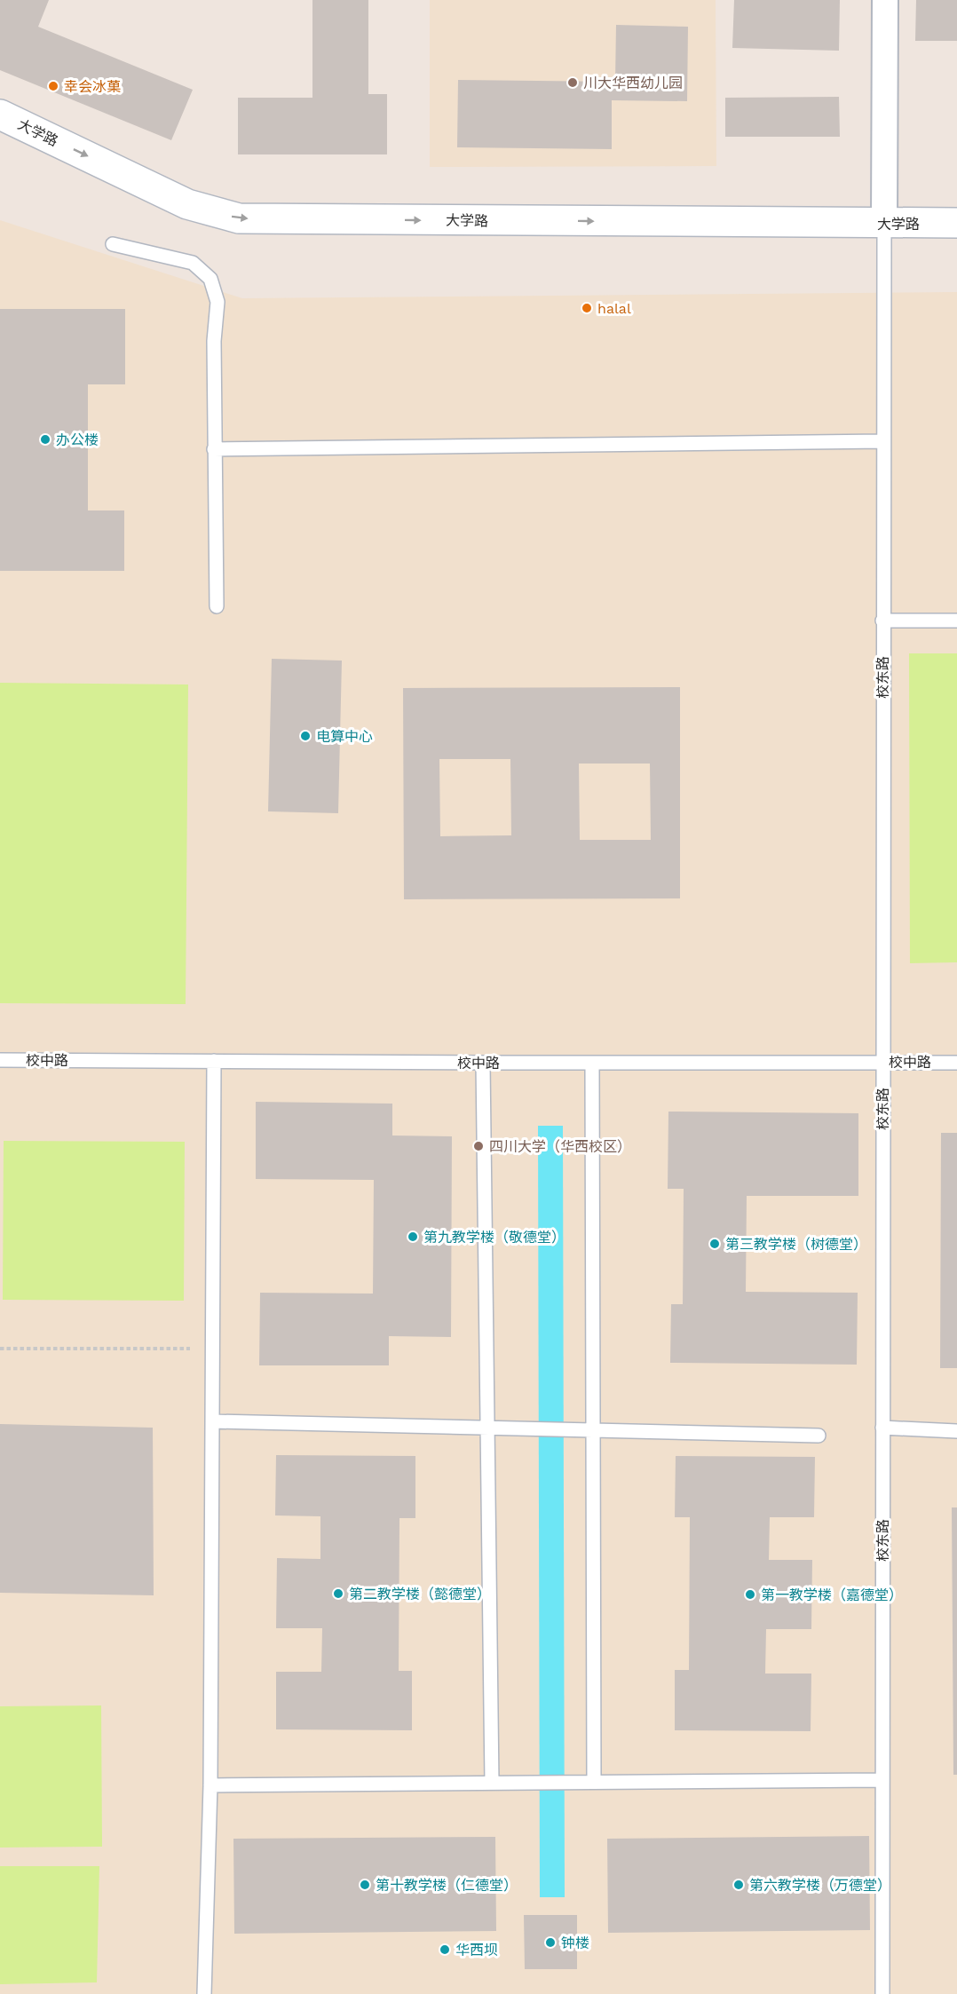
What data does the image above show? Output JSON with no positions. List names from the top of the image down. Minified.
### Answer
{"streets":{"street":["大学路"],"lane":["校东路","校中路"]},"crossings":[["大学路","校东路"],["校东路","校中路"]],"one_way":["大学路"],"places":["川大华西幼儿园","幸会冰菓","halal","办公楼","电算中心","四川大学（华西校区）","第九教学楼（敬德堂）","第三教学楼（树德堂）","第二教学楼（懿德堂）","第一教学楼（嘉德堂）","第十教学楼（仁德堂）","第六教学楼（万德堂）","钟楼","华西坝"]}
